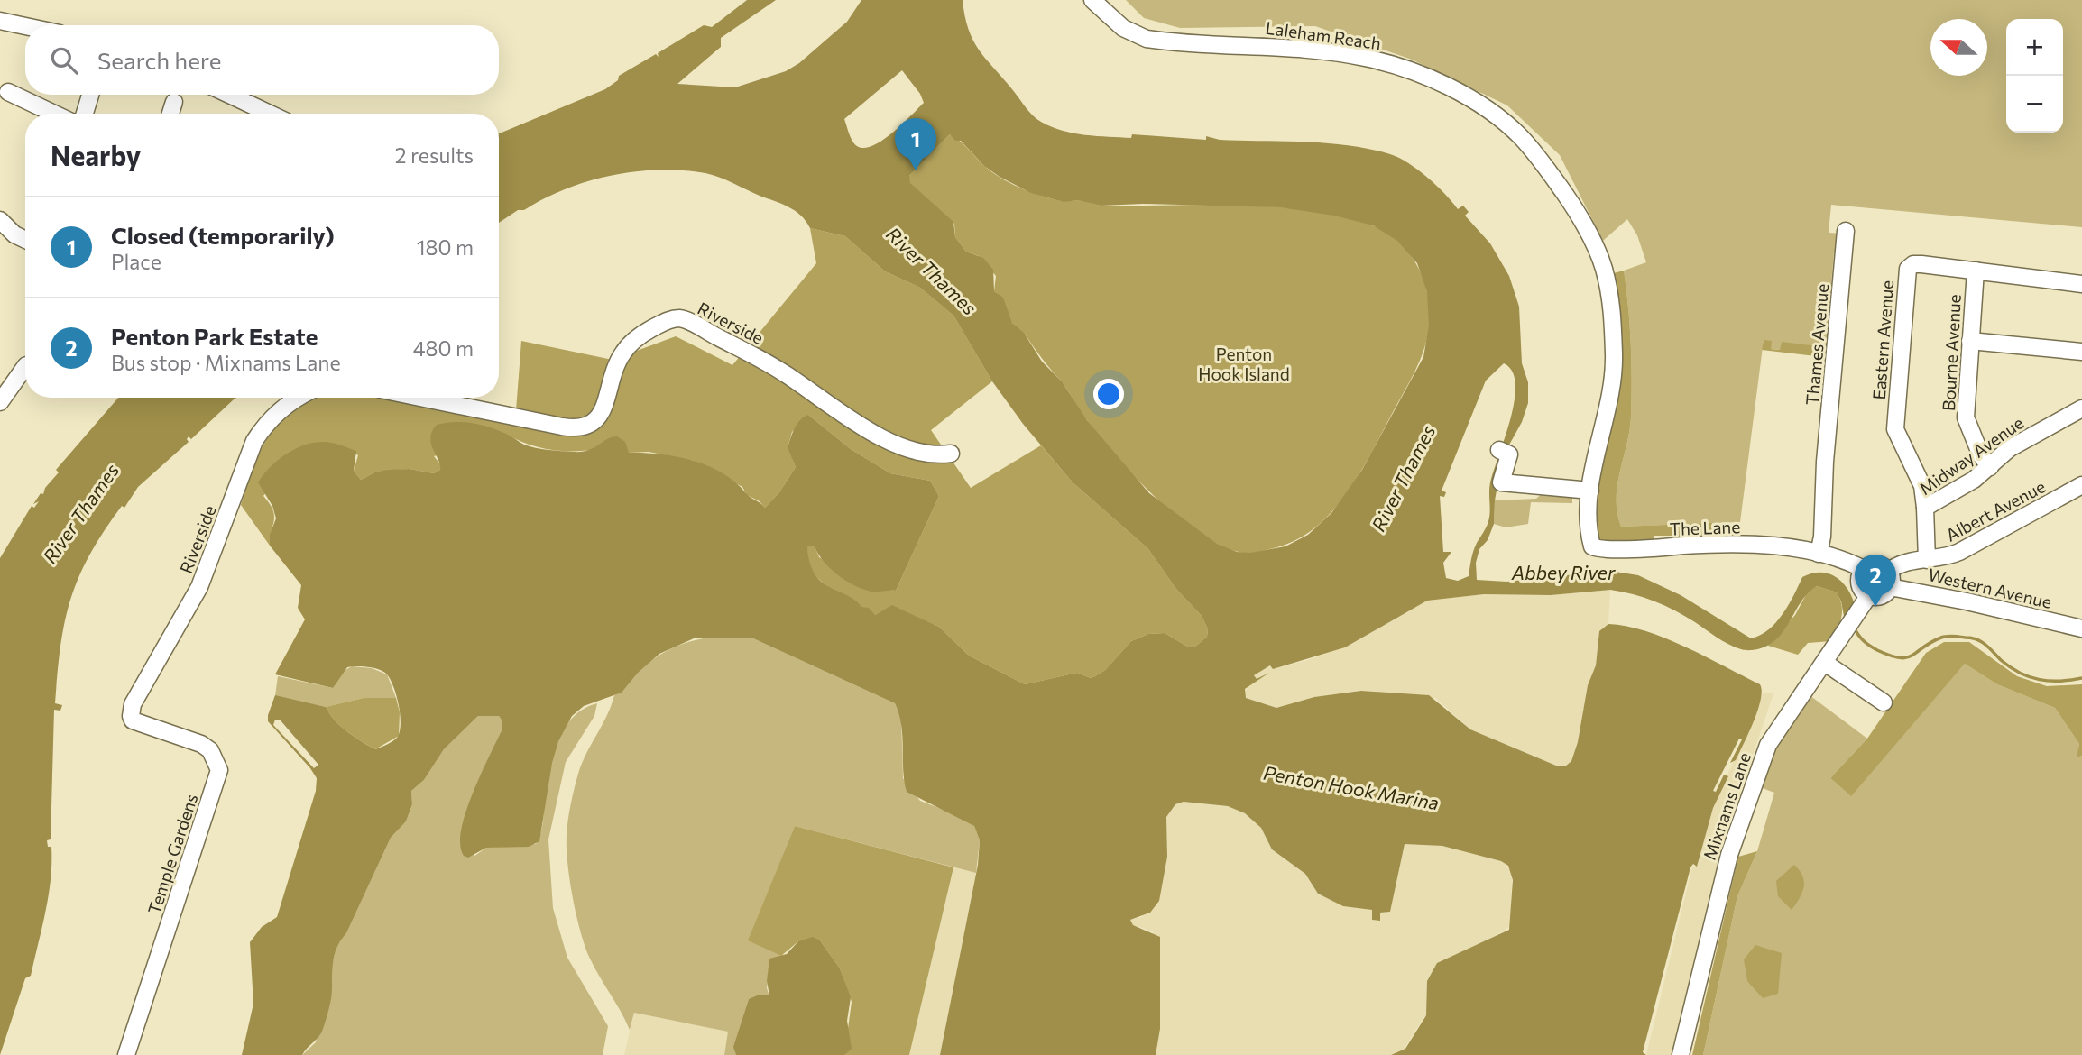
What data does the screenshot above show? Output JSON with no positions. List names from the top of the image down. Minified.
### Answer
{"streets":{"street":["Laleham Reach","Riverside","Eastern Avenue","Thames Avenue","Bourne Avenue","Midway Avenue","Albert Avenue","The Lane","Western Avenue","Mixnams Lane","Temple Gardens"]},"crossings":[["Laleham Reach","The Lane"],["Riverside","Temple Gardens"],["Eastern Avenue","Bourne Avenue"],["Eastern Avenue","Midway Avenue"],["Thames Avenue","The Lane"],["Bourne Avenue","Midway Avenue"],["Midway Avenue","Albert Avenue"],["Albert Avenue","The Lane"],["Albert Avenue","Western Avenue"],["Albert Avenue","Mixnams Lane"],["The Lane","Western Avenue"],["The Lane","Mixnams Lane"],["Western Avenue","Mixnams Lane"]],"water":["River Thames","Abbey River","Penton Hook Marina"],"parks":["Penton Hook Island"],"north":"left","page":{"map_buttons":["+","−"],"search":"Search here","heading":["Nearby","2 results"],"pins":["1","2"],"list":[{"mark":"1","name":"Closed (temporarily)","note":"Place","value":"180 m"},{"mark":"2","name":"Penton Park Estate","note":"Bus stop · Mixnams Lane","value":"480 m"}]}}
